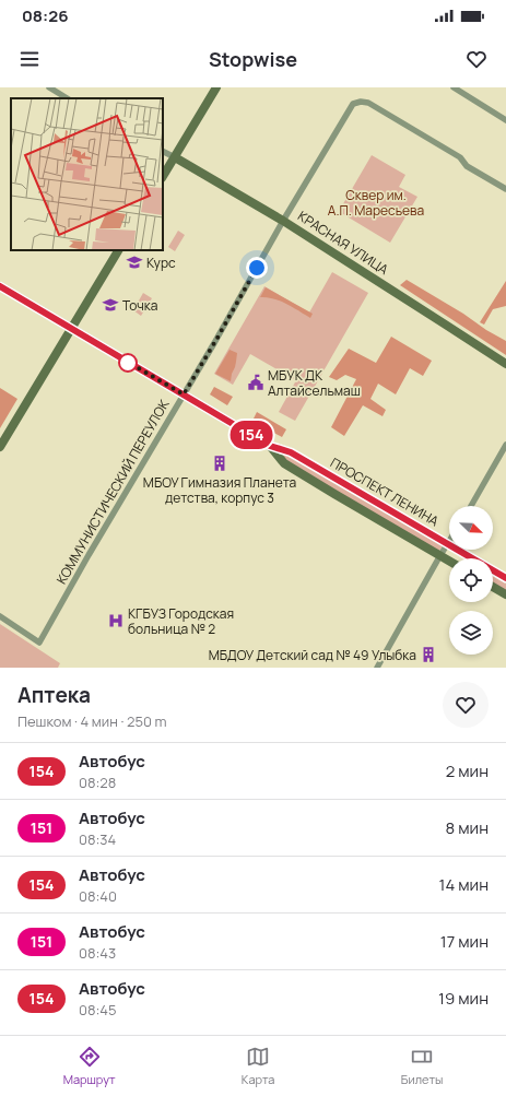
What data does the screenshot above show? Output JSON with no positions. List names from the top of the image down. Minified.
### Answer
{"streets":{"main road":["КРАСНАЯ УЛИЦА","ПРОСПЕКТ ЛЕНИНА"],"street":["КОММУНИСТИЧЕСКИЙ ПЕРЕУЛОК"]},"crossings":[["КРАСНАЯ УЛИЦА","КОММУНИСТИЧЕСКИЙ ПЕРЕУЛОК"],["КОММУНИСТИЧЕСКИЙ ПЕРЕУЛОК","ПРОСПЕКТ ЛЕНИНА"]],"parks":["Сквер им. А.П. Маресьева"],"places":{"school or university":["Курс","Точка"],"public building":["МБУК ДК Алтайсельмаш"],"building":["МБОУ Гимназия Планета детства, корпус 3","МБДОУ Детский сад № 49 Улыбка"],"hospital":["КГБУЗ Городская больница № 2"]},"lines":["bus line 154"],"north":"bottom right","page":{"status":"08:26","header":"Stopwise","on_map":"154","heading":["Аптека","Пешком · 4 мин · 250 m"],"list":[{"mark":"154","name":"Автобус","note":"08:28","value":"2 мин"},{"mark":"151","name":"Автобус","note":"08:34","value":"8 мин"},{"mark":"154","name":"Автобус","note":"08:40","value":"14 мин"},{"mark":"151","name":"Автобус","note":"08:43","value":"17 мин"},{"mark":"154","name":"Автобус","note":"08:45","value":"19 мин"}],"tabs":["Маршрут","Карта","Билеты"]}}
